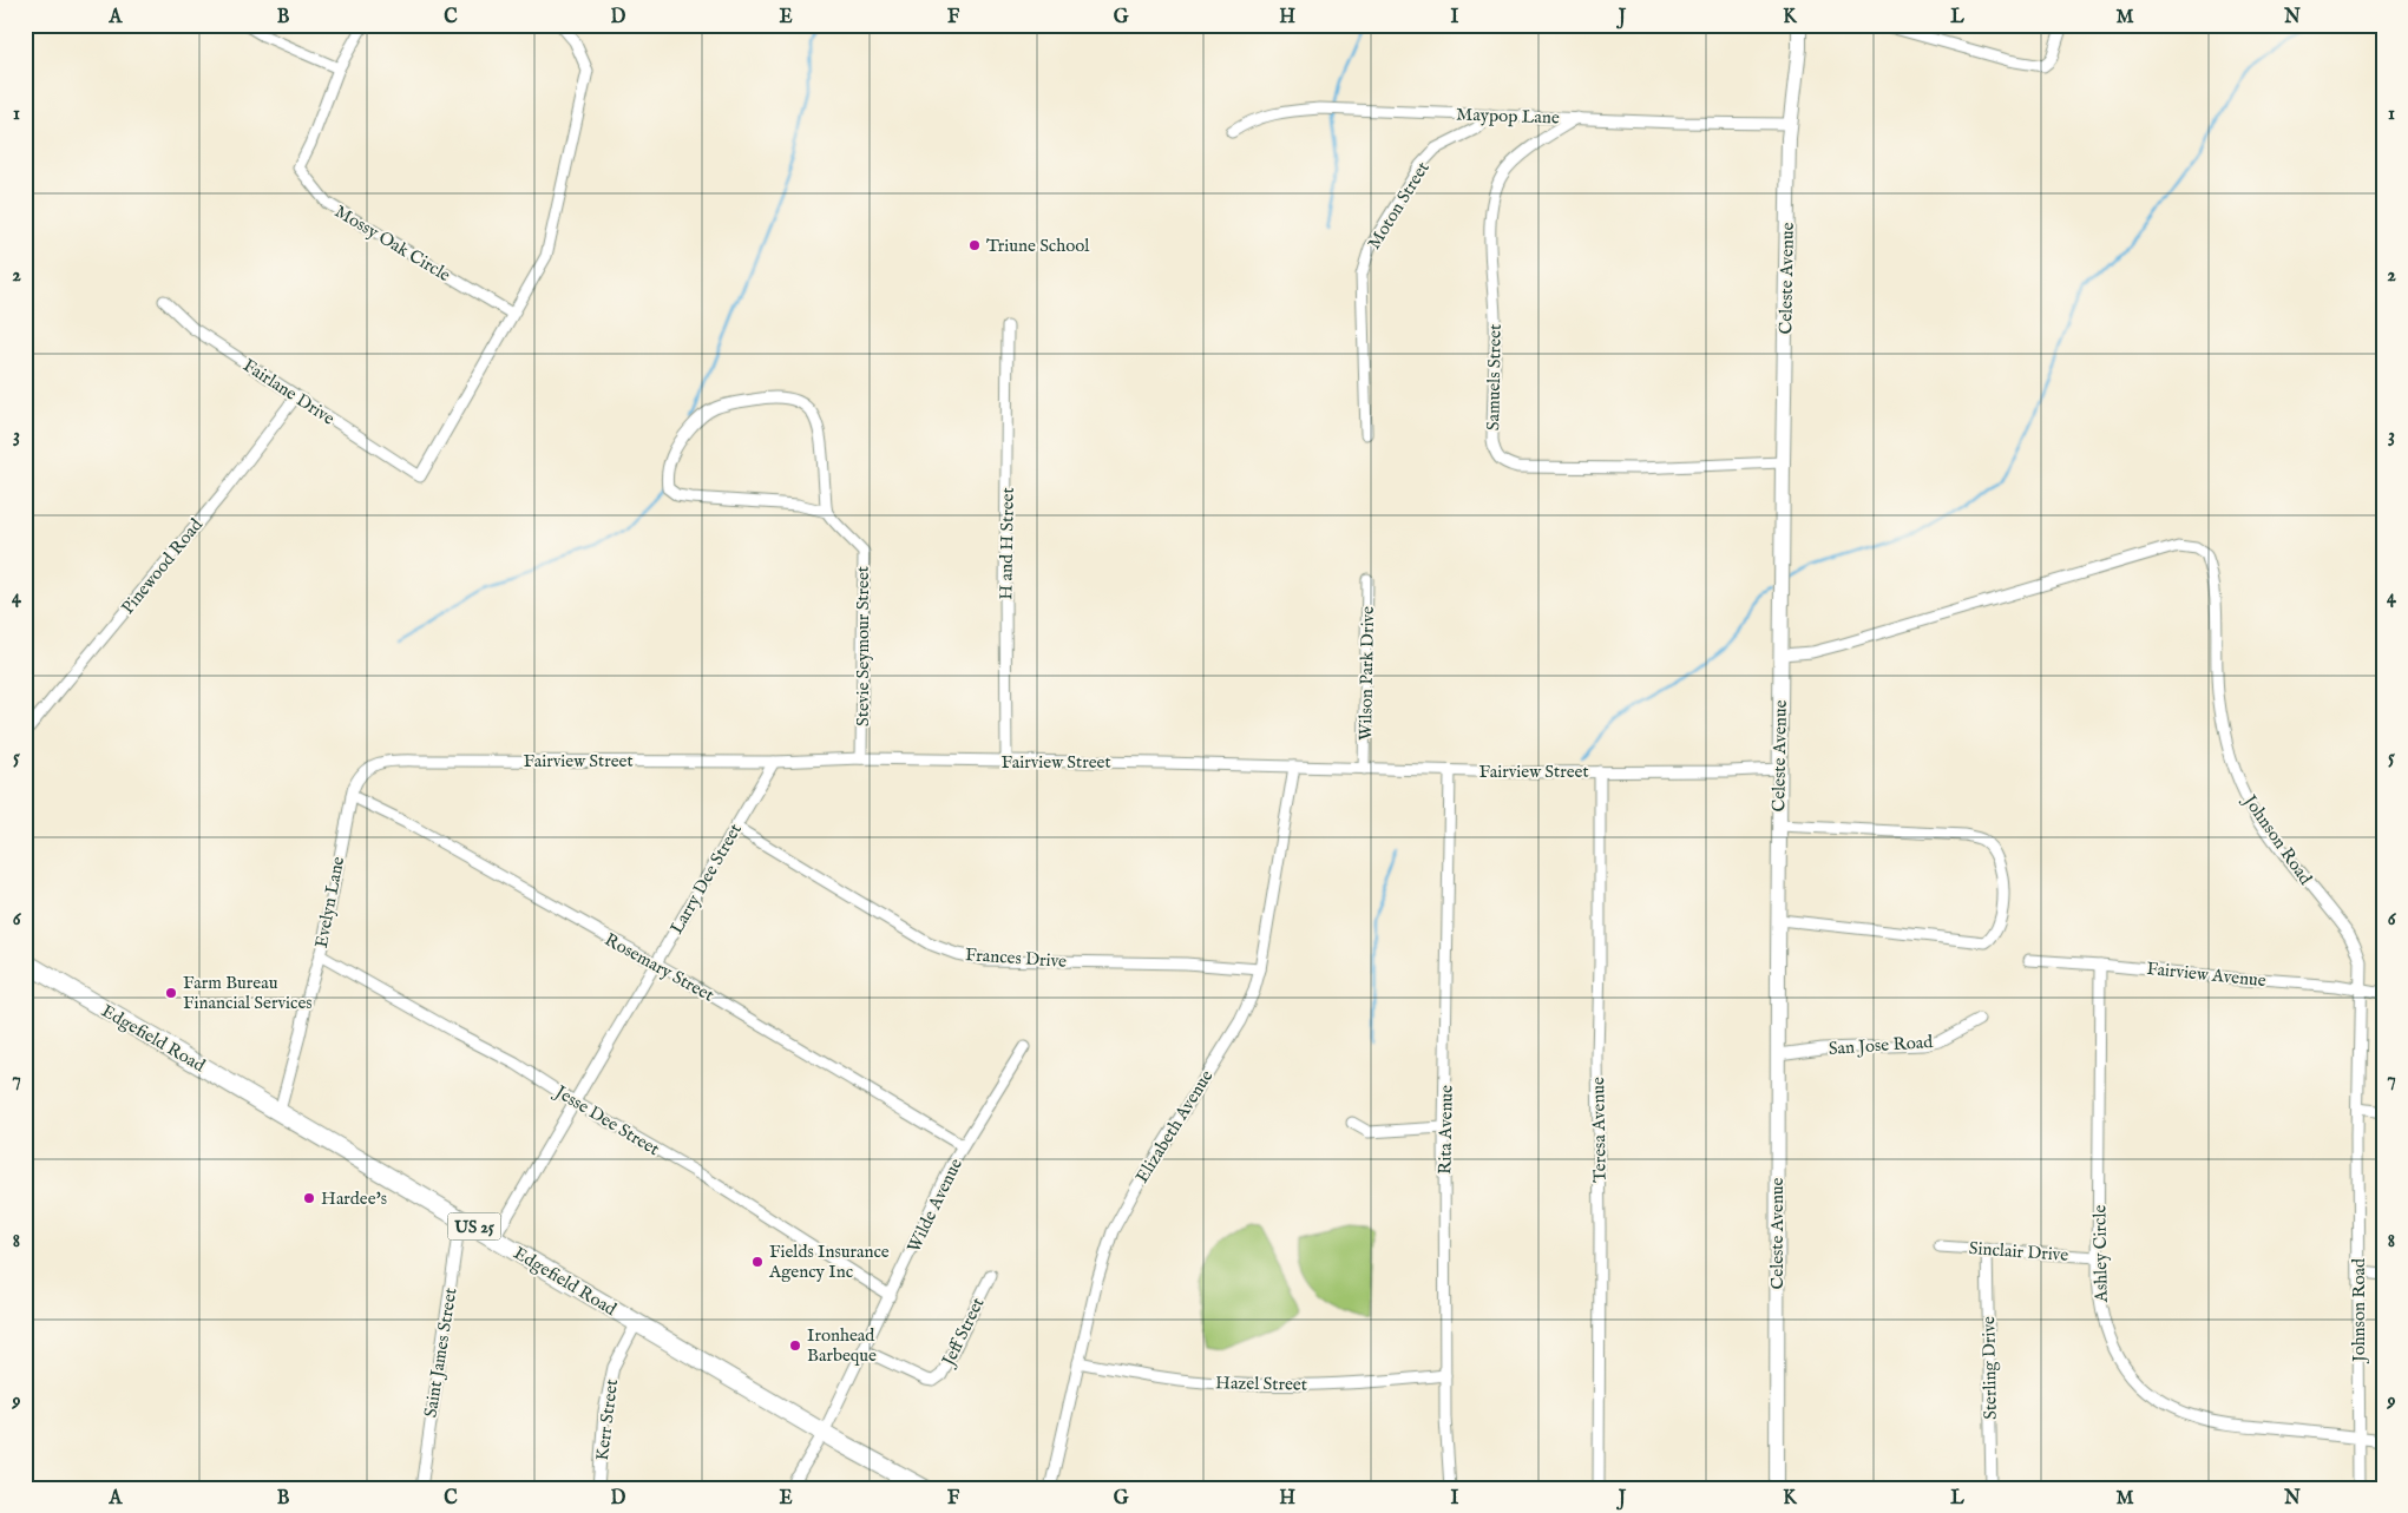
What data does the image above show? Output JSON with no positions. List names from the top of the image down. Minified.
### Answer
{"streets":{"main road":["Edgefield Road","US 25"],"street":["Maypop Lane","Moton Street","Mossy Oak Circle","Celeste Avenue","Samuels Street","Fairlane Drive","H and H Street","Pinewood Road","Stevie Seymour Street","Wilson Park Drive","Fairview Street","Johnson Road","Larry Dee Street","Evelyn Lane","Frances Drive","Rosemary Street","Fairview Avenue","San Jose Road","Jesse Dee Street","Elizabeth Avenue","Rita Avenue","Teresa Avenue","Wilde Avenue","Sinclair Drive","Ashley Circle","Jeff Street","Saint James Street","Sterling Drive","Hazel Street","Kerr Street"]},"crossings":[["Maypop Lane","Moton Street"],["Maypop Lane","Celeste Avenue"],["Maypop Lane","Samuels Street"],["Mossy Oak Circle","Fairlane Drive"],["Celeste Avenue","Samuels Street"],["Celeste Avenue","Fairview Street"],["Celeste Avenue","Johnson Road"],["Celeste Avenue","San Jose Road"],["Fairlane Drive","Pinewood Road"],["H and H Street","Fairview Street"],["Stevie Seymour Street","Fairview Street"],["Wilson Park Drive","Fairview Street"],["Fairview Street","Larry Dee Street"],["Fairview Street","Evelyn Lane"],["Fairview Street","Rosemary Street"],["Fairview Street","Elizabeth Avenue"],["Fairview Street","Rita Avenue"],["Fairview Street","Teresa Avenue"],["Johnson Road","Fairview Avenue"],["Johnson Road","Ashley Circle"],["Larry Dee Street","Frances Drive"],["Larry Dee Street","Rosemary Street"],["Larry Dee Street","Edgefield Road"],["Larry Dee Street","Jesse Dee Street"],["Evelyn Lane","Rosemary Street"],["Evelyn Lane","Edgefield Road"],["Evelyn Lane","Jesse Dee Street"],["Frances Drive","Elizabeth Avenue"],["Rosemary Street","Wilde Avenue"],["Fairview Avenue","Ashley Circle"],["Edgefield Road","Wilde Avenue"],["Edgefield Road","Saint James Street"],["Edgefield Road","Kerr Street"],["Jesse Dee Street","Wilde Avenue"],["Elizabeth Avenue","Hazel Street"],["Rita Avenue","Hazel Street"],["Wilde Avenue","Jeff Street"],["Sinclair Drive","Ashley Circle"],["Sinclair Drive","Sterling Drive"]],"places":["Triune School","Farm Bureau Financial Services","Hardee's","Fields Insurance Agency Inc","Ironhead Barbeque"],"grid":{"columns":["A","B","C","D","E","F","G","H","I","J","K","L","M","N"],"rows":["1","2","3","4","5","6","7","8","9"]}}
